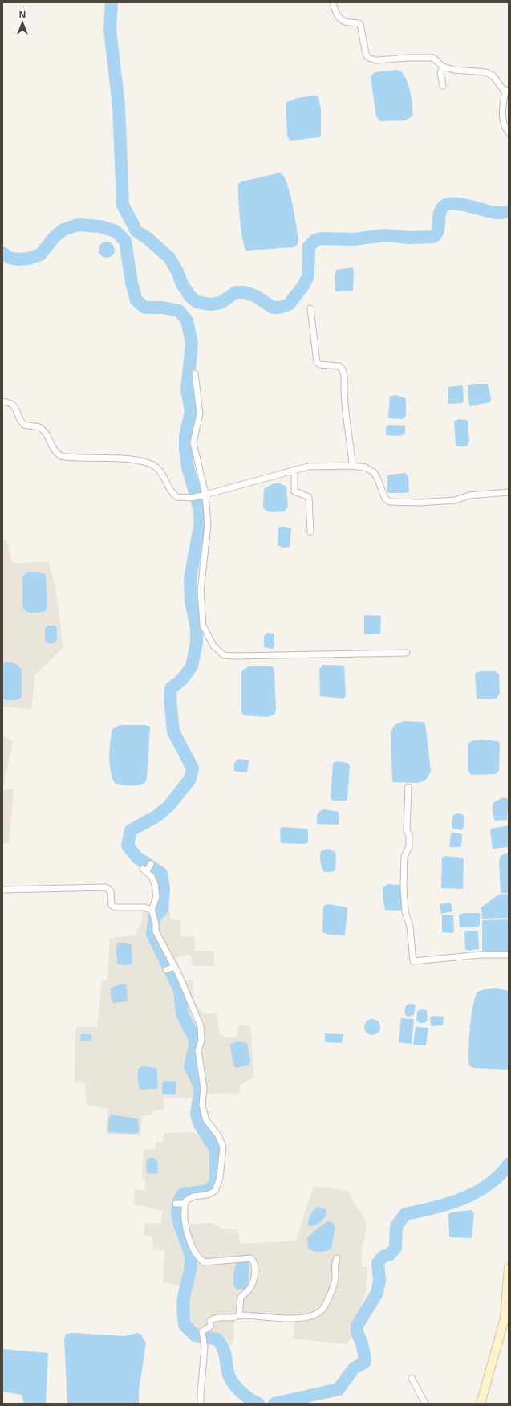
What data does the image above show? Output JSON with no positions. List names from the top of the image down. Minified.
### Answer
{"north":"top"}
